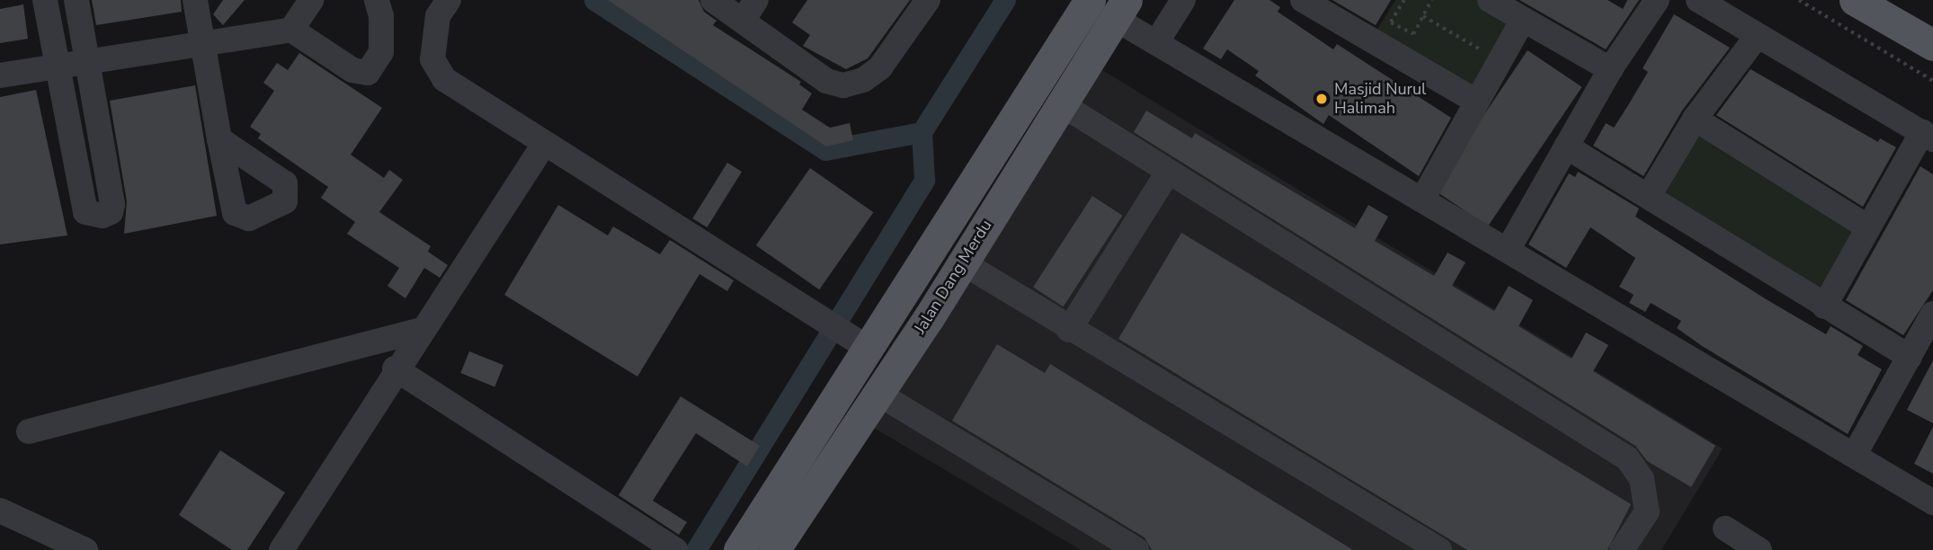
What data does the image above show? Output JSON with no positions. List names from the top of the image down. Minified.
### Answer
{"streets":{"main road":["Jalan Dang Merdu"]},"places":["Masjid Nurul Halimah"]}
